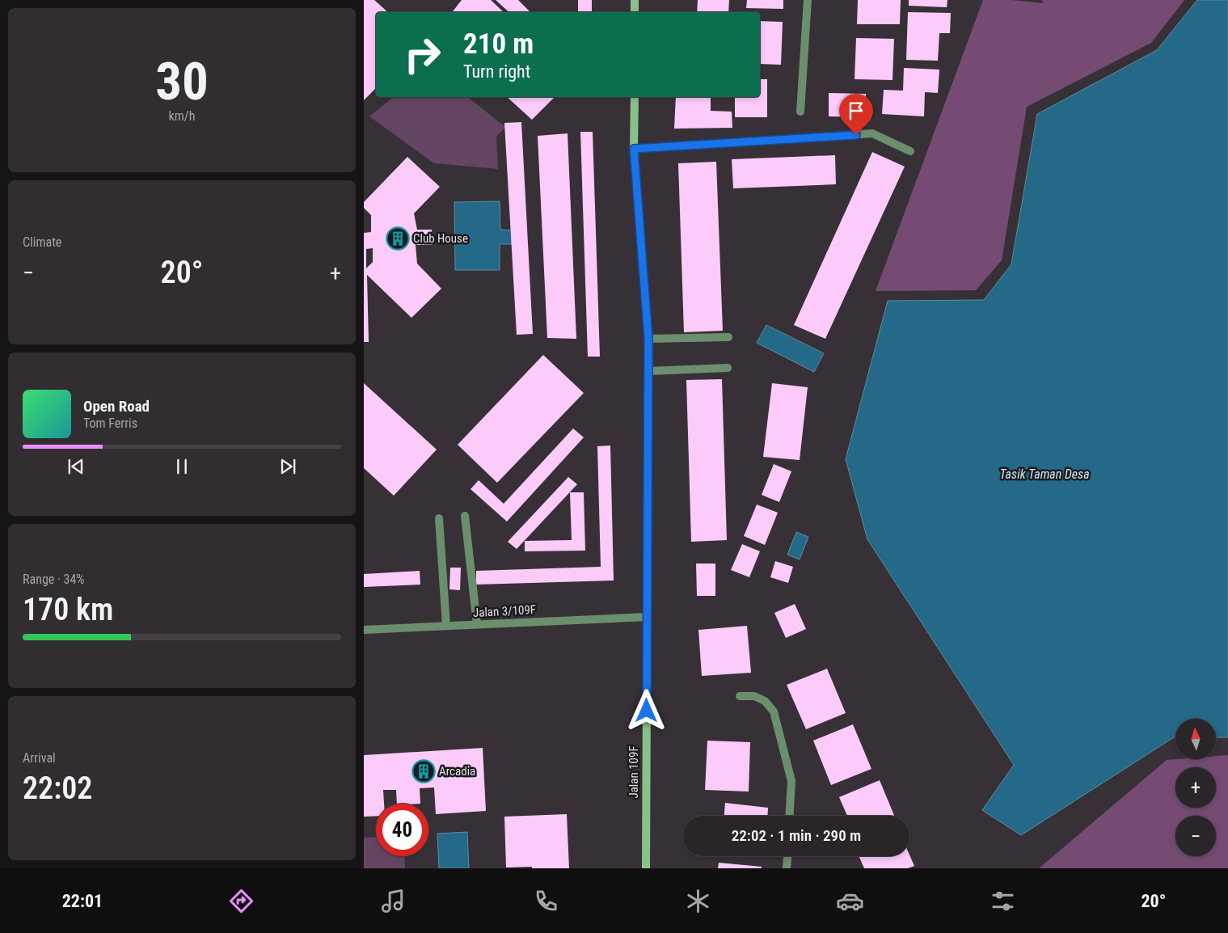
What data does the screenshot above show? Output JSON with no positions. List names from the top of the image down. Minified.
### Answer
{"streets":{"street":["Jalan 3/109F","Jalan 109F"]},"crossings":[["Jalan 3/109F","Jalan 109F"]],"water":["Tasik Taman Desa"],"places":{"building":["Club House","Arcadia"]},"north":"top","page":{"tile":[["30","km/h"],"Climate",["Range · 34%","170 km"],["Arrival","22:02"]],"turn":["210 m","Turn right"],"heat":["−","20°","+"],"song":["Open Road","Tom Ferris"],"map_buttons":["+","−"],"limit":"40","trip":"22:02 · 1 min · 290 m","tabs":["22:01","20°"]}}
